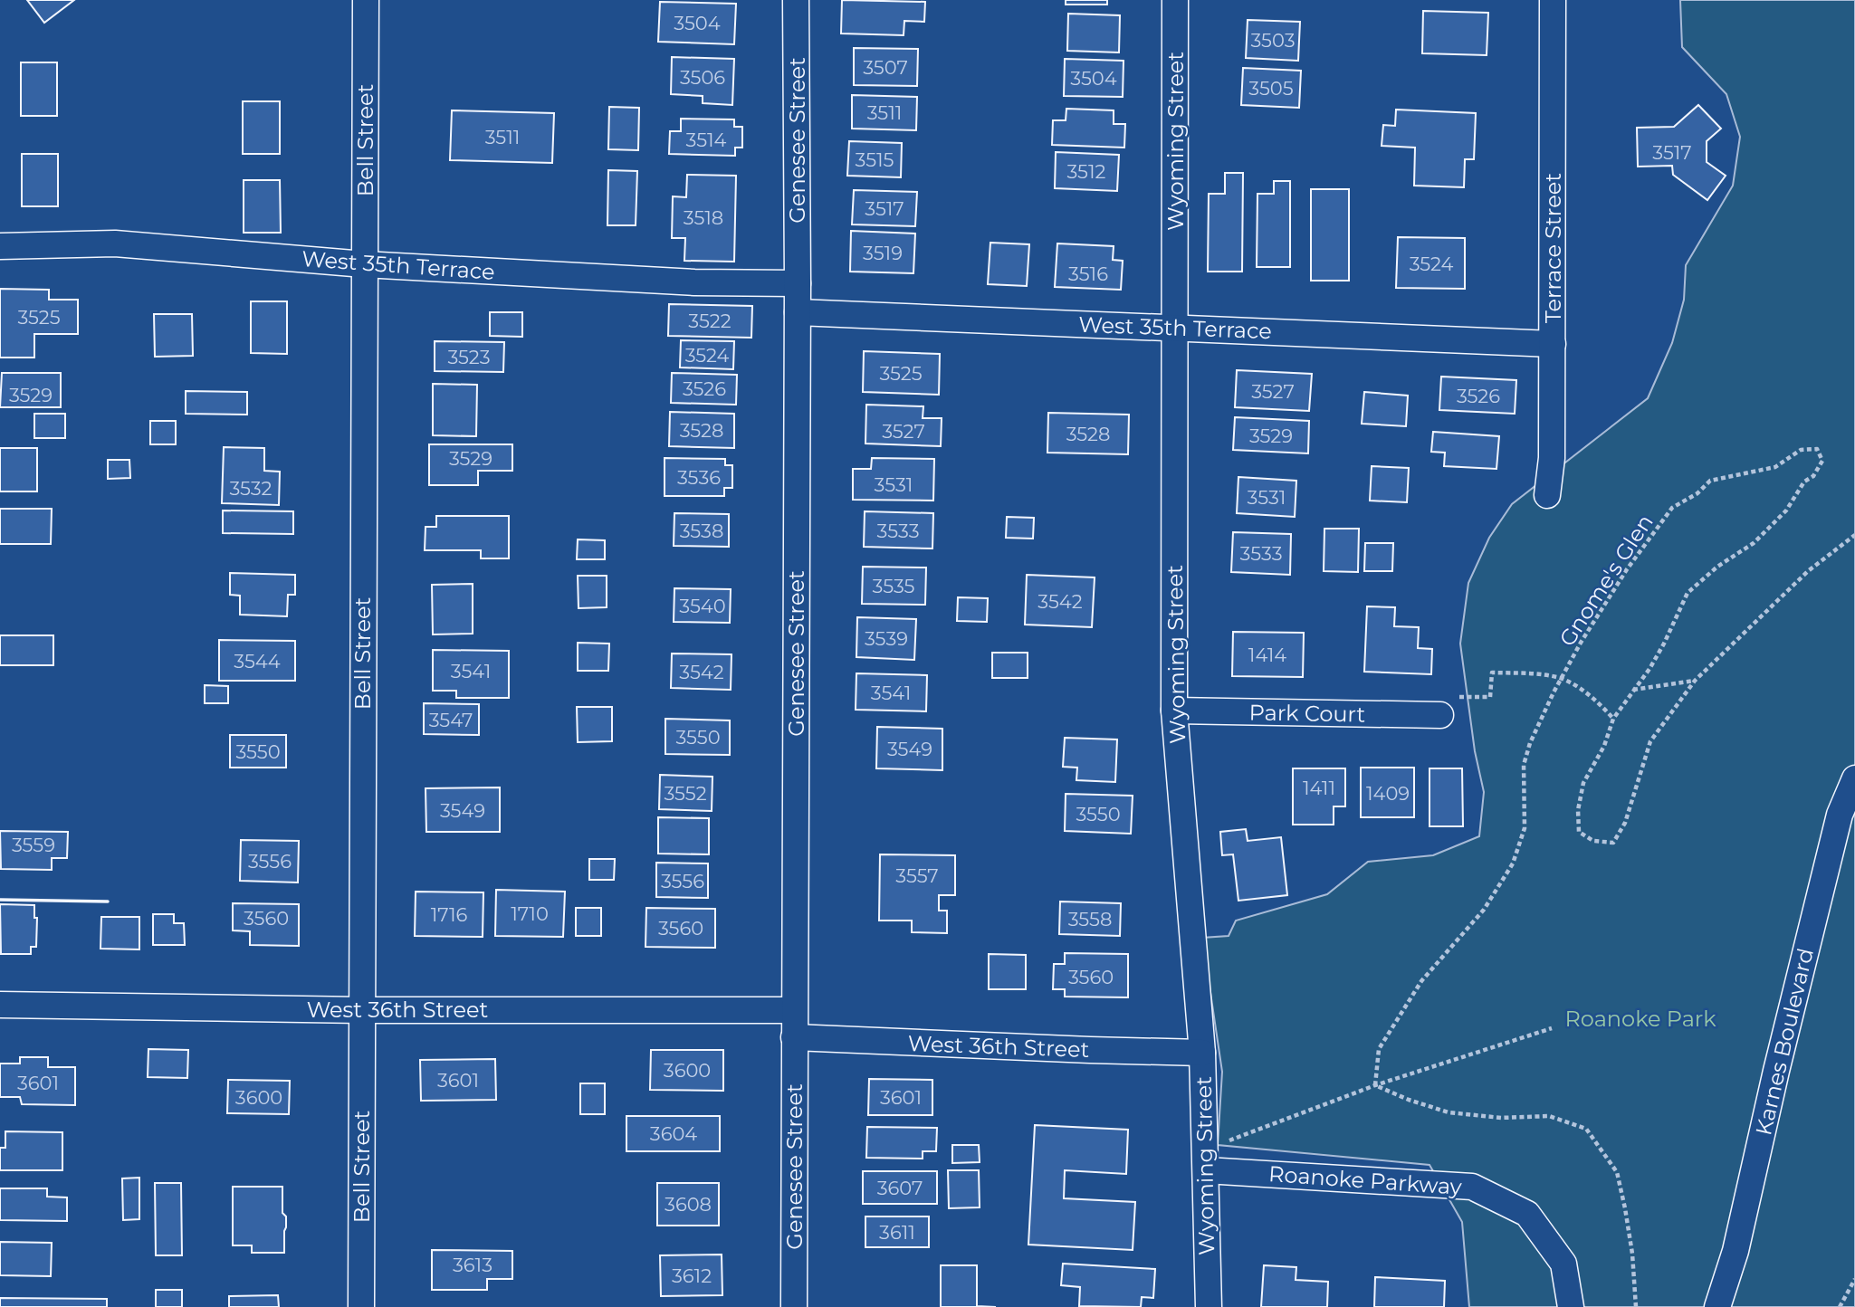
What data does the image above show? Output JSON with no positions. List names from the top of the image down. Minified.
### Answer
{"streets":{"street":["Bell Street","Genesee Street","Wyoming Street","Terrace Street","West 35th Terrace","Park Court","West 36th Street","Karnes Boulevard","Roanoke Parkway"],"path":["Gnome's Glen"]},"crossings":[["Bell Street","West 35th Terrace"],["Bell Street","West 36th Street"],["Genesee Street","West 35th Terrace"],["Genesee Street","West 36th Street"],["Wyoming Street","West 35th Terrace"],["Wyoming Street","Park Court"],["Wyoming Street","West 36th Street"],["Wyoming Street","Roanoke Parkway"],["Terrace Street","West 35th Terrace"]],"parks":["Roanoke Park"],"house_numbers":["3504","3503","3507","3506","3504","3505","3511","3511","3514","3517","3515","3512","3517","3518","3519","3524","3516","3525","3522","3524","3523","3525","3526","3527","3529","3526","3528","3527","3528","3529","3529","3536","3531","3532","3531","3538","3533","3533","3535","3542","3540","3539","1414","3544","3541","3542","3541","3547","3550","3549","3550","1411","3552","1409","3549","3550","3559","3556","3557","3556","1710","1716","3560","3558","3560","3560","3600","3601","3601","3600","3601","3604","3607","3608","3611","3613","3612"]}
